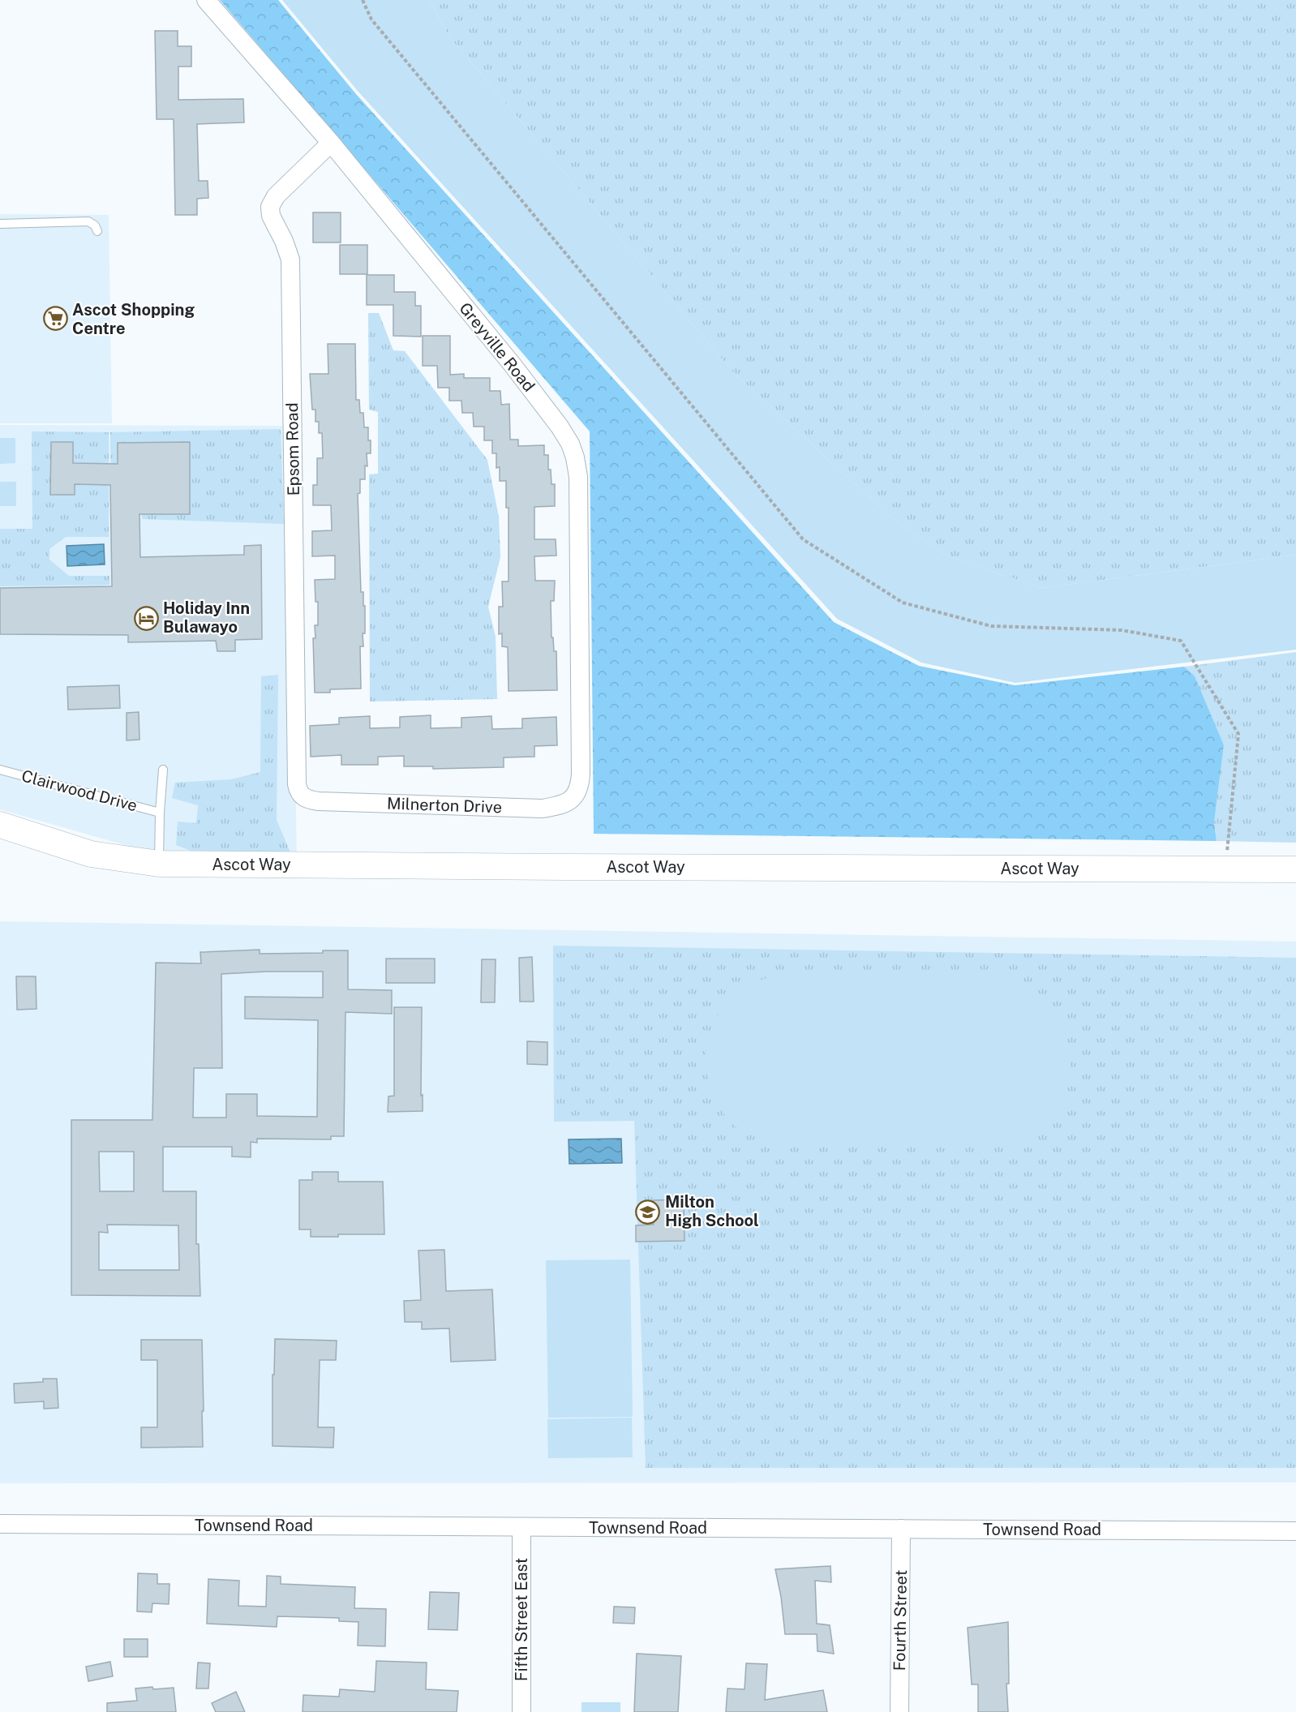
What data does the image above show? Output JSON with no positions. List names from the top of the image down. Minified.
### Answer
{"streets":{"main road":["Ascot Way"],"street":["Greyville Road","Epsom Road","Milnerton Drive","Townsend Road","Fifth Street East","Fourth Street"],"lane":["Clairwood Drive"]},"crossings":[["Greyville Road","Epsom Road"],["Greyville Road","Milnerton Drive"],["Epsom Road","Milnerton Drive"],["Clairwood Drive","Ascot Way"],["Townsend Road","Fifth Street East"],["Townsend Road","Fourth Street"]],"places":{"supermarket":["Ascot Shopping Centre"],"hotel":["Holiday Inn Bulawayo"],"school or university":["Milton High School"]}}
